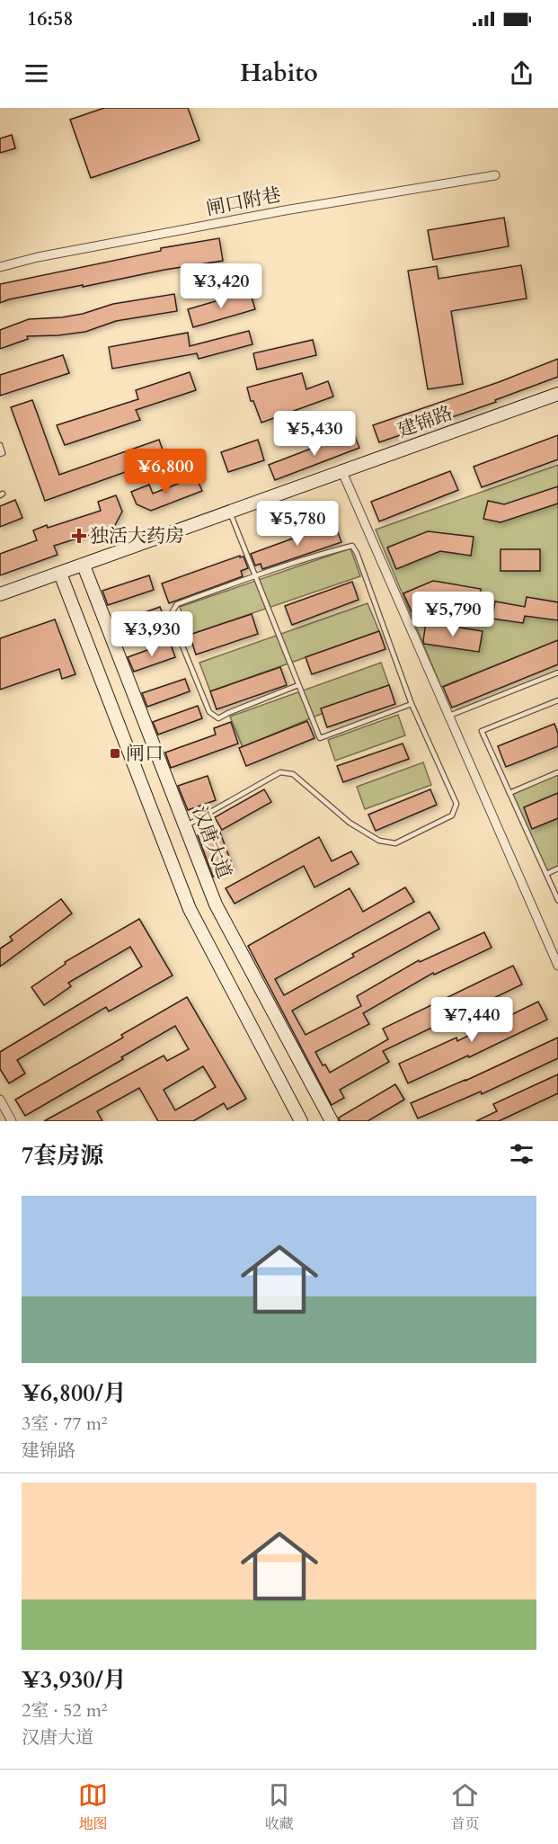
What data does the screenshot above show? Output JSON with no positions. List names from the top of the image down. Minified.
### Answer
{"streets":{"main road":["建锦路","汉唐大道"],"street":["闸口附巷"]},"crossings":[["建锦路","汉唐大道"]],"places":{"health":["独活大药房"],"transit":["闸口"]},"page":{"status":"16:58","header":"Habito","price":["¥3,420","¥5,430","¥6,800","¥5,780","¥5,790","¥3,930","¥7,440"],"heading":"7套房源","list":[{"name":"¥6,800/月","note":"3室 · 77 m² · 建锦路"},{"name":"¥3,930/月","note":"2室 · 52 m² · 汉唐大道"}],"tabs":["地图","收藏","首页"]}}
